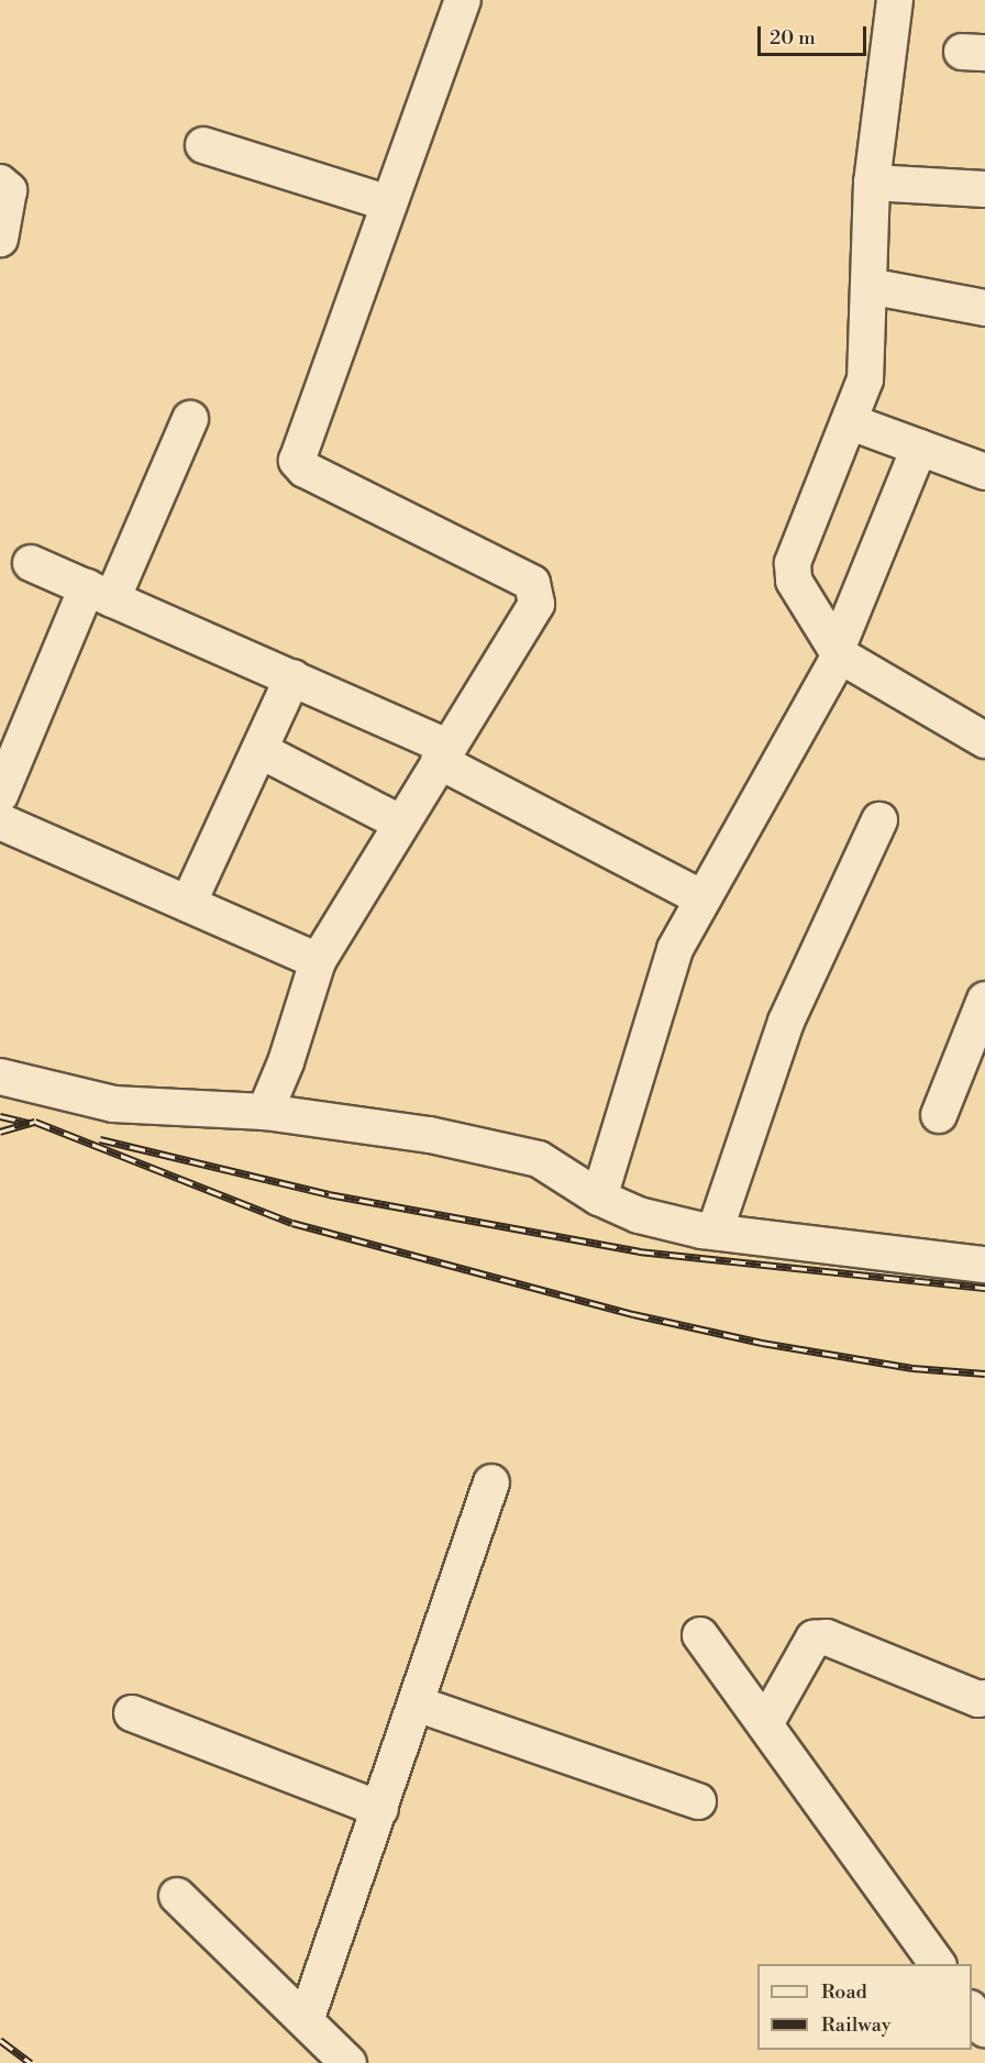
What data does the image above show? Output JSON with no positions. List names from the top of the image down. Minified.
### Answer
{"legend":["Road","Railway"],"scale_bar":"20 m"}
